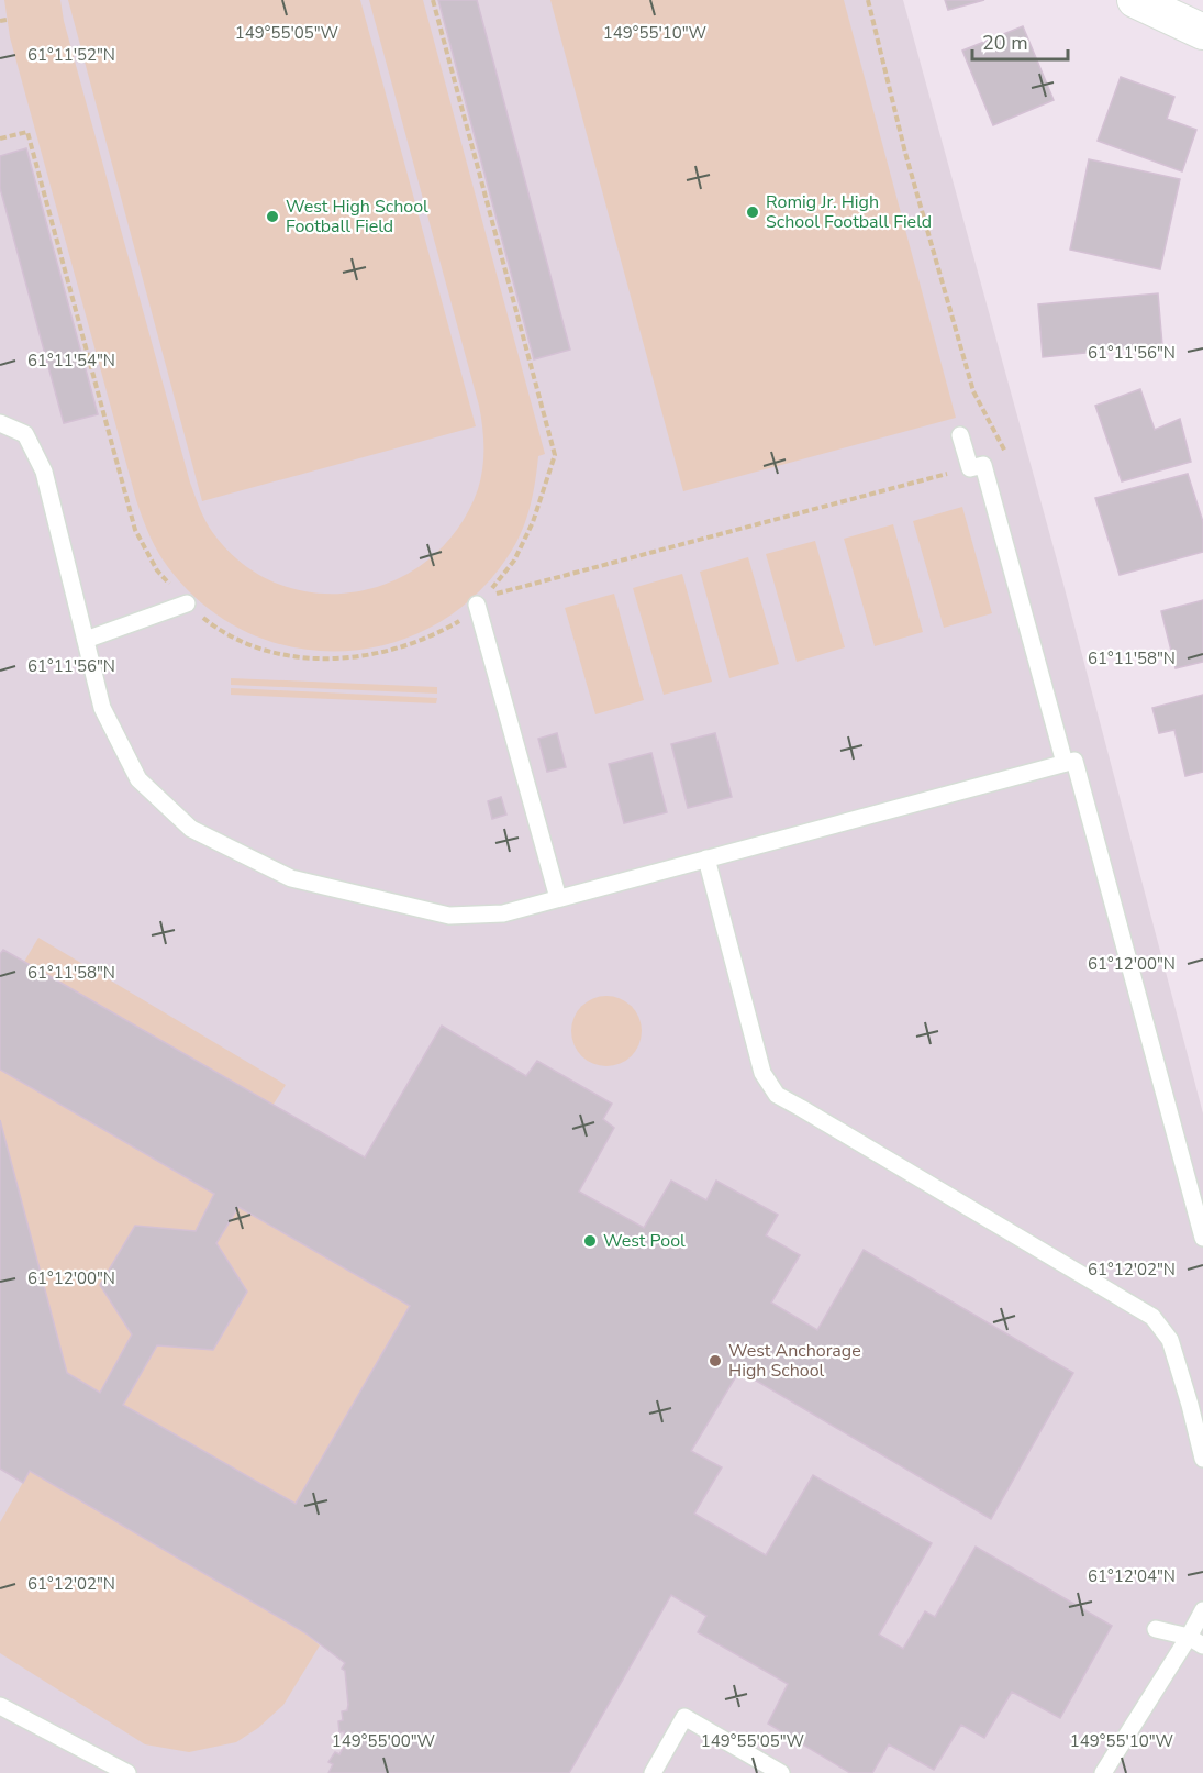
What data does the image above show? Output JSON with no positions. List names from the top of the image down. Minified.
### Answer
{"places":["Romig Jr. High School Football Field","West High School Football Field","West Pool","West Anchorage High School"],"scale_bar":"20 m","coordinates":["149°55'05\"W","149°55'10\"W","61°11'52\"N","61°11'56\"N","61°11'54\"N","61°11'58\"N","61°12'00\"N","61°12'02\"N","61°12'04\"N","149°55'00\"W"]}
